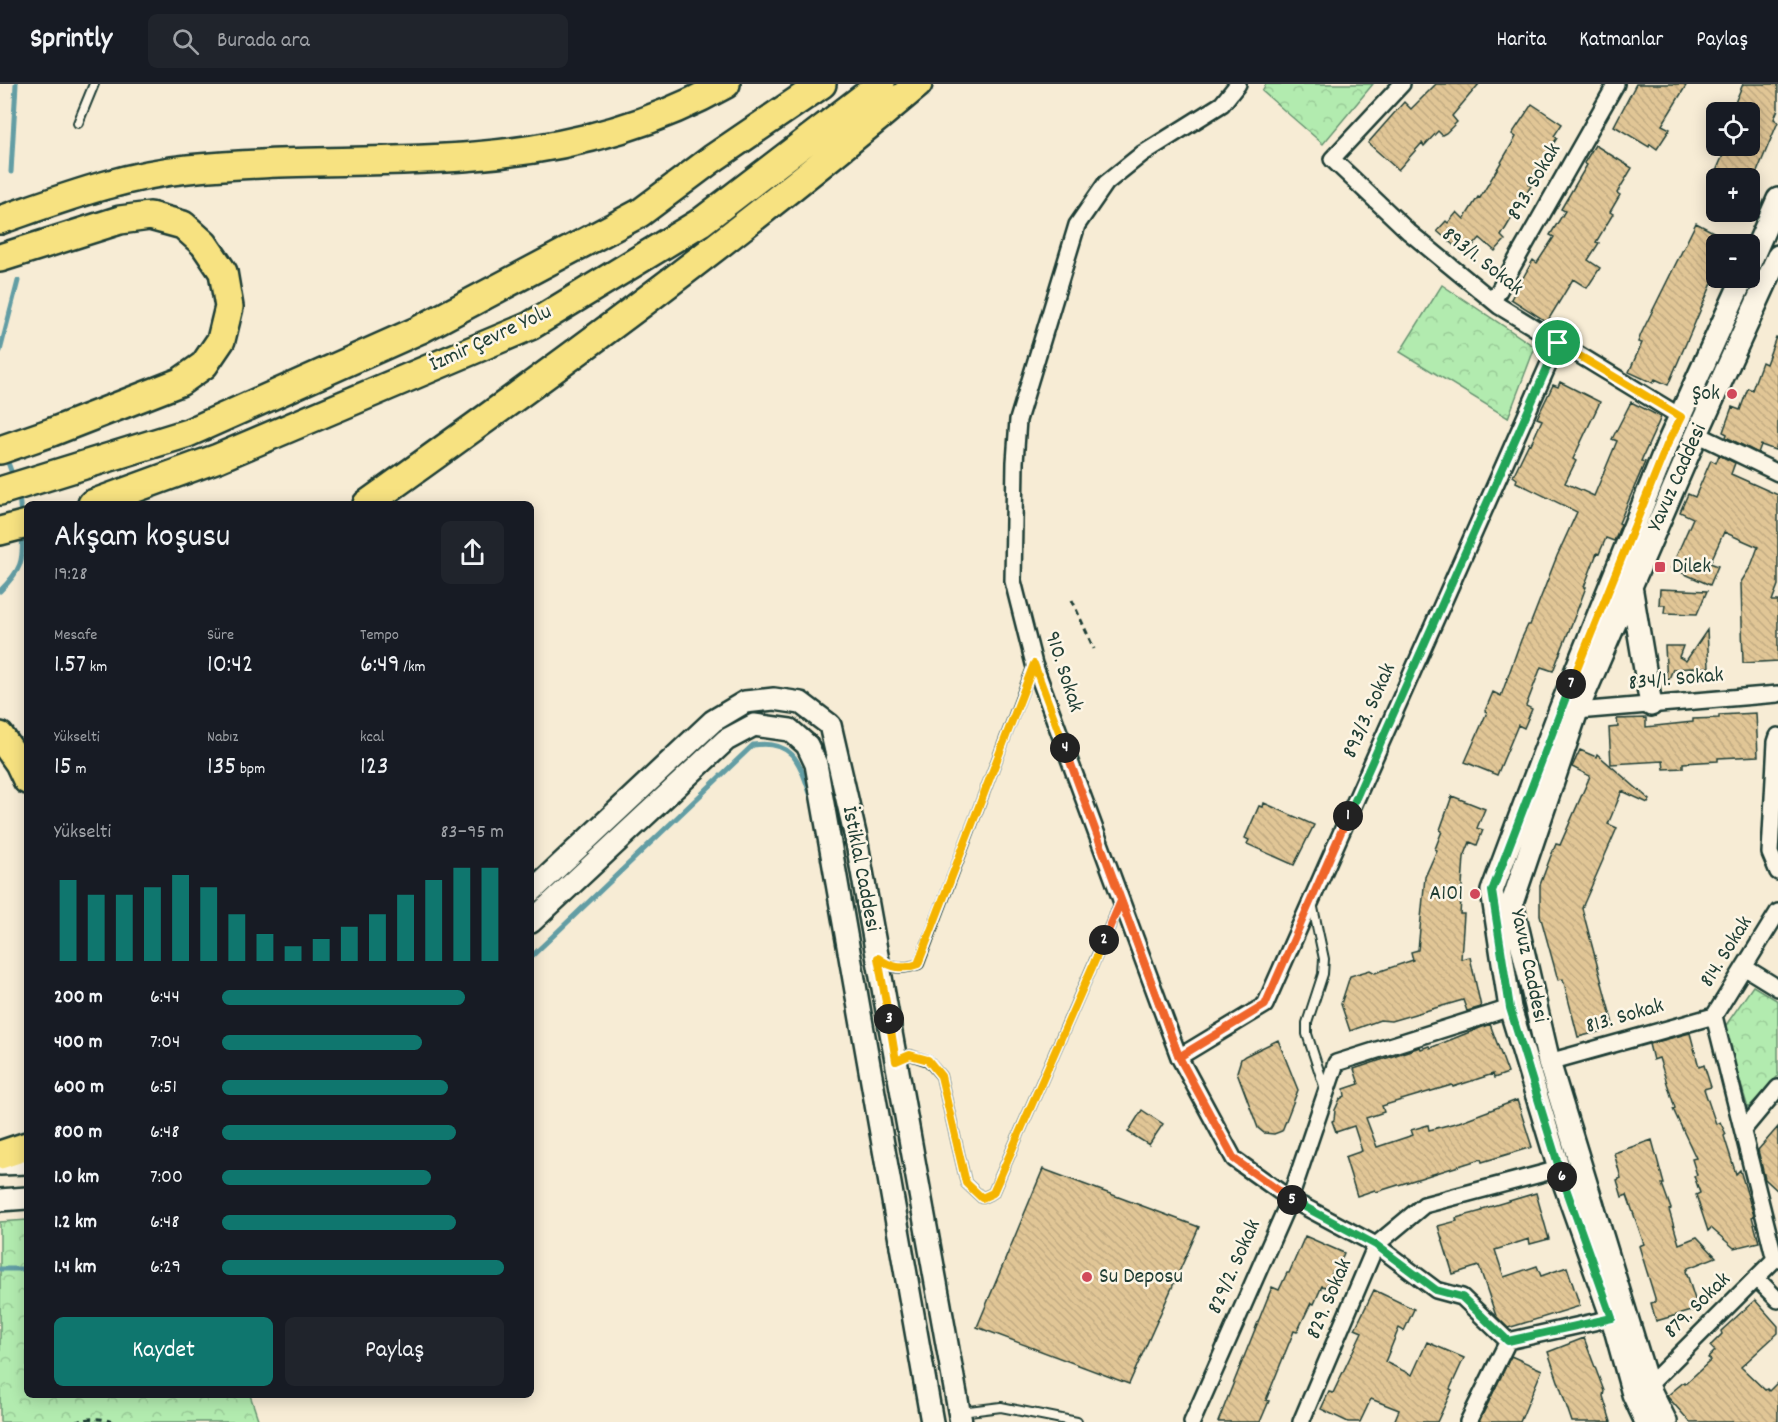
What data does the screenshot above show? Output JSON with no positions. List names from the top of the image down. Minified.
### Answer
{"streets":{"highway":["İzmir Çevre Yolu"],"main road":["Yavuz Caddesi","İstiklal Caddesi"],"street":["893. Sokak","893/1. Sokak","910. Sokak","834/1. Sokak","893/3. Sokak","814. Sokak","813. Sokak","829/2. Sokak","829. Sokak","879. Sokak"]},"crossings":[["893. Sokak","893/1. Sokak"],["893/1. Sokak","Yavuz Caddesi"],["893/1. Sokak","893/3. Sokak"],["Yavuz Caddesi","834/1. Sokak"],["Yavuz Caddesi","813. Sokak"],["Yavuz Caddesi","829/2. Sokak"],["Yavuz Caddesi","829. Sokak"],["Yavuz Caddesi","879. Sokak"],["910. Sokak","893/3. Sokak"],["910. Sokak","829/2. Sokak"],["910. Sokak","829. Sokak"],["814. Sokak","813. Sokak"]],"places":{"other":["Şok","A101","Su Deposu"],"transit":["Dilek"]},"page":{"header":"Sprintly","search":"Burada ara","nav":["Harita","Katmanlar","Paylaş"],"map_buttons":["+","−"],"heading":["Akşam koşusu","19:28"],"stats":[["Mesafe","1.57 km"],["Süre","10:42"],["Tempo","6:49 /km"],["Yükselti","15 m"],["Nabız","135 bpm"],["kcal","123"]],"pins":["7","4","1","2","3","6","5"],"chart":["Yükselti","83–95 m"],"list":[{"name":"200 m","note":"6:44"},{"name":"400 m","note":"7:04"},{"name":"600 m","note":"6:51"},{"name":"800 m","note":"6:48"},{"name":"1.0 km","note":"7:00"},{"name":"1.2 km","note":"6:48"},{"name":"1.4 km","note":"6:29"}],"buttons":["Kaydet","Paylaş"]}}
